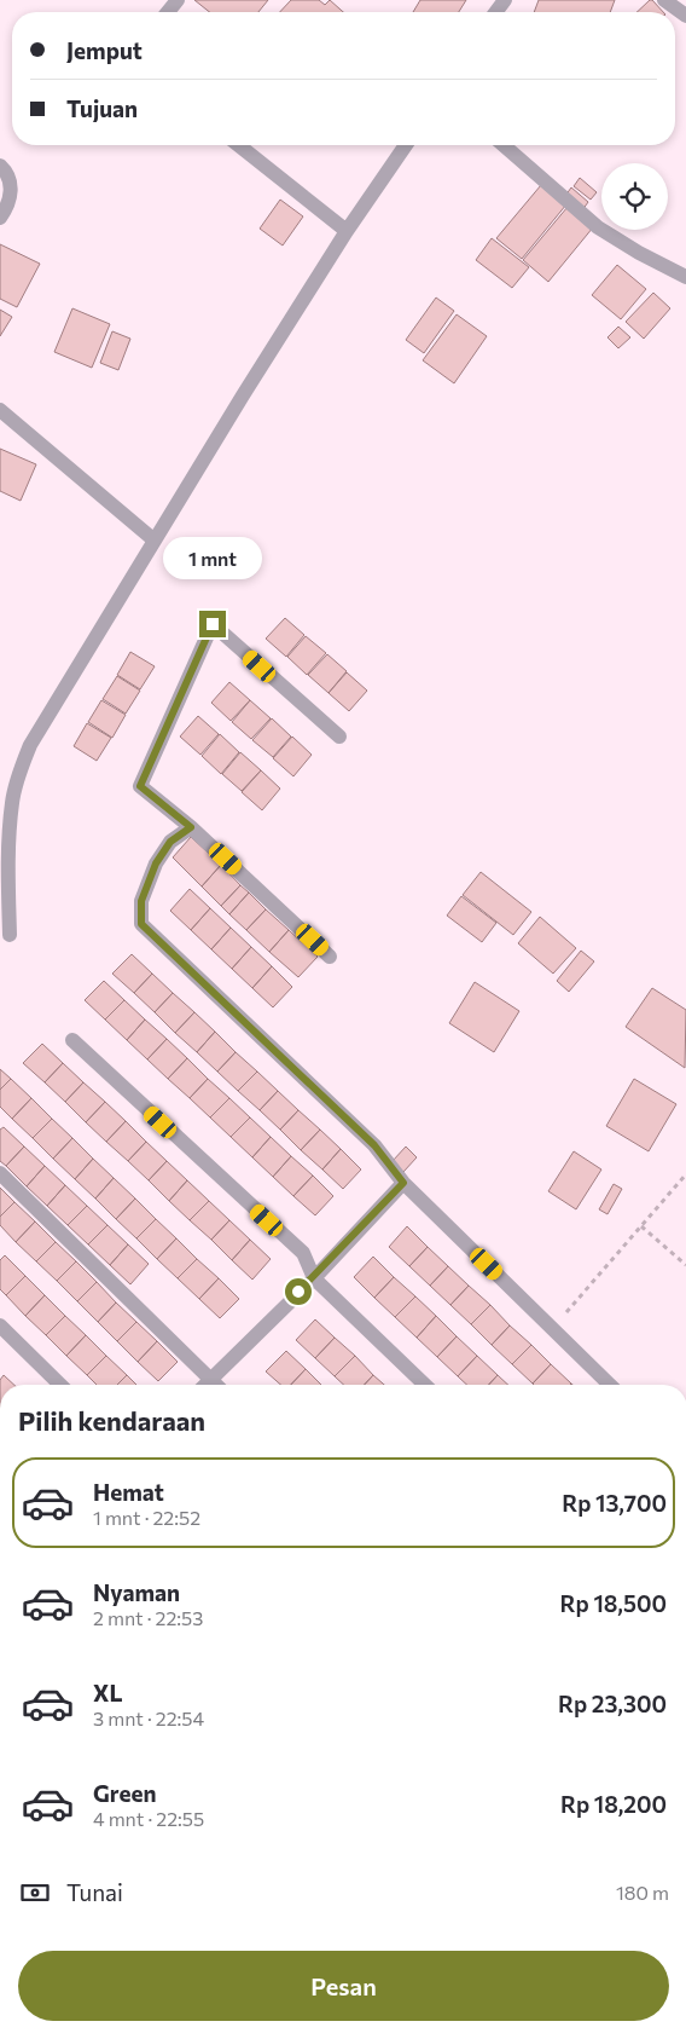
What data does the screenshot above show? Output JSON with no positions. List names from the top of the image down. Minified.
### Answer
{"page":{"banner":["Jemput","Tujuan"],"bubble":"1 mnt","heading":"Pilih kendaraan","list":[{"name":"Hemat","note":"1 mnt · 22:52","value":"Rp 13,700"},{"name":"Nyaman","note":"2 mnt · 22:53","value":"Rp 18,500"},{"name":"XL","note":"3 mnt · 22:54","value":"Rp 23,300"},{"name":"Green","note":"4 mnt · 22:55","value":"Rp 18,200"}],"pay":["Tunai","180 m"],"buttons":"Pesan"}}
